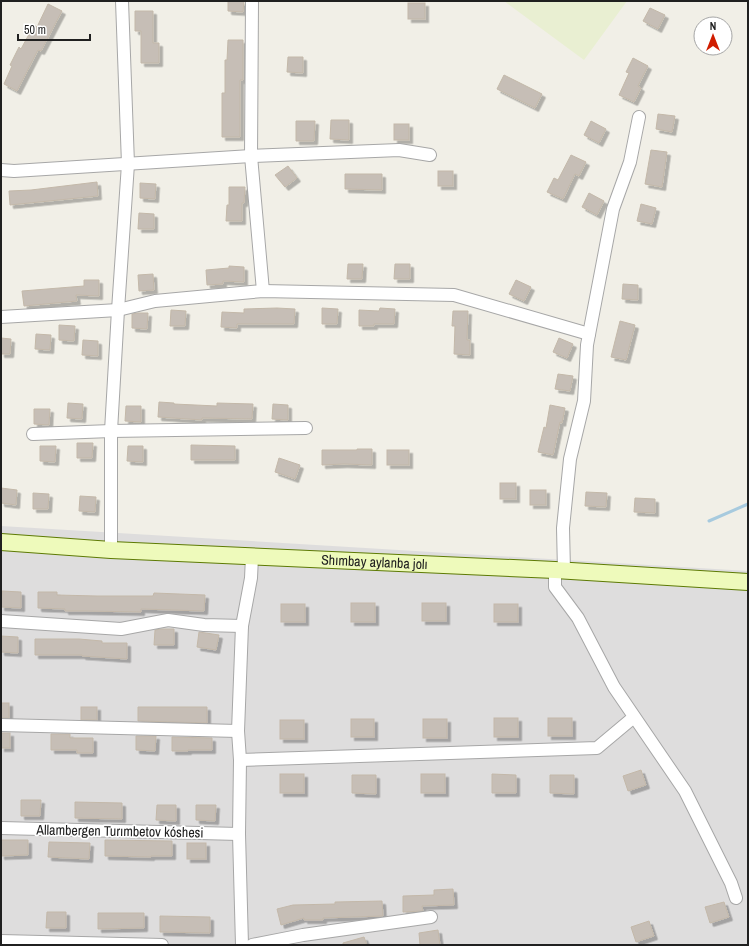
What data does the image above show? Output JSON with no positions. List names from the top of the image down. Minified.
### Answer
{"streets":{"main road":["Shımbay aylanba jolı"],"street":["Allambergen Turımbetov kóshesi"]},"scale_bar":"50 m","north":"top"}
